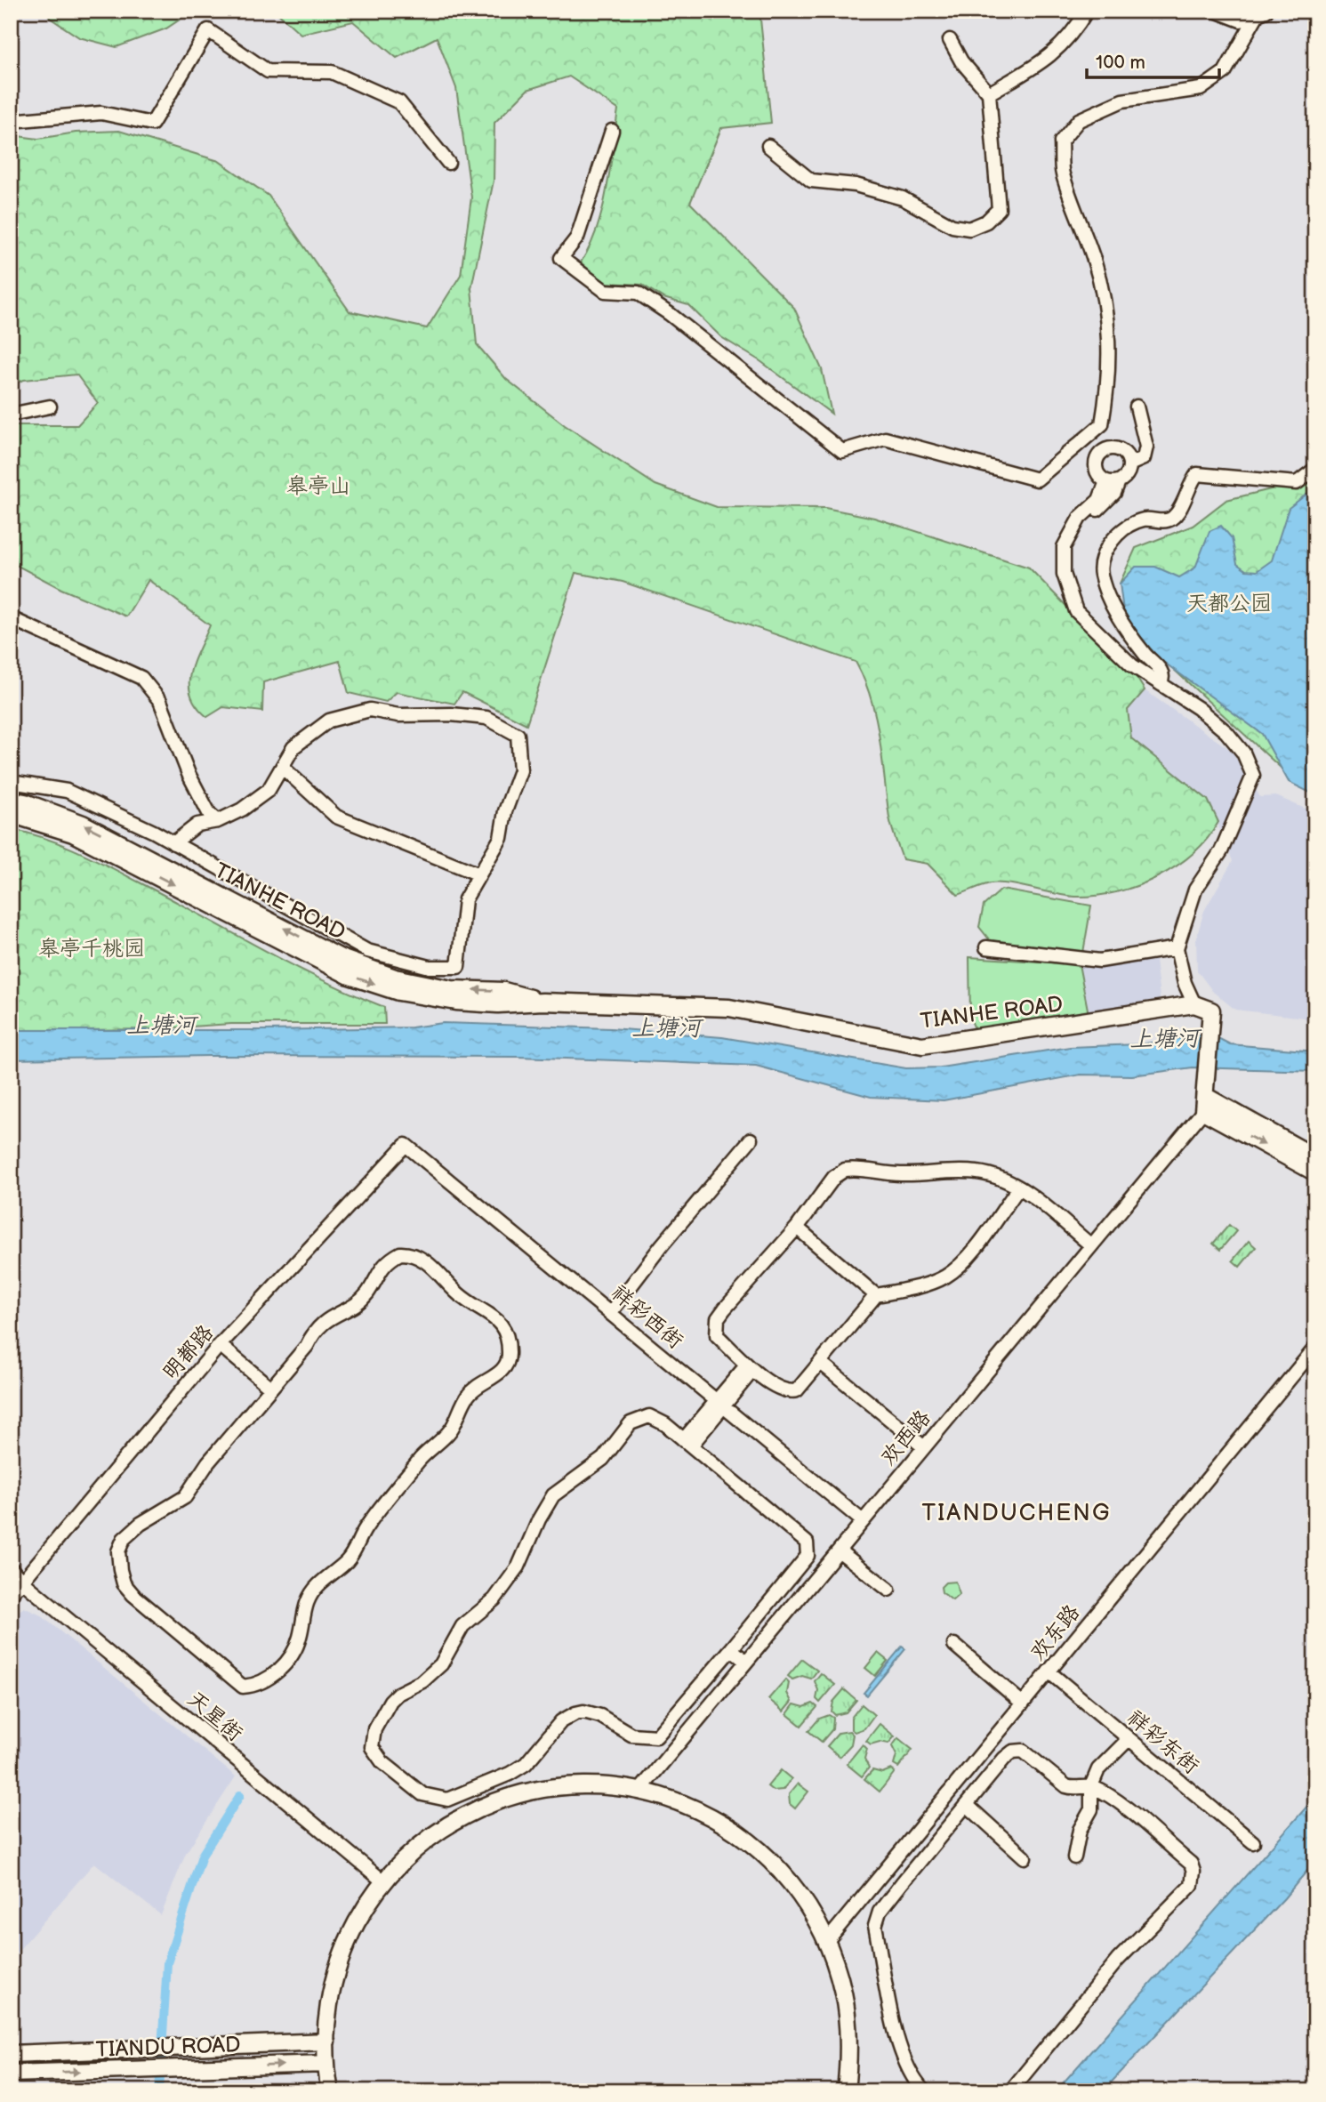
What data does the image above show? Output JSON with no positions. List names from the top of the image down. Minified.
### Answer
{"streets":{"main road":["TIANHE ROAD","TIANDU ROAD"],"street":["祥彩西街","明都路","欢西路","欢东路","天星街","祥彩东街"]},"crossings":[["祥彩西街","明都路"],["祥彩西街","欢西路"],["明都路","天星街"],["欢东路","祥彩东街"]],"districts":["TIANDUCHENG"],"water":["上塘河"],"parks":["皋亭山","天都公园","皋亭千桃园"],"scale_bar":"100 m"}
